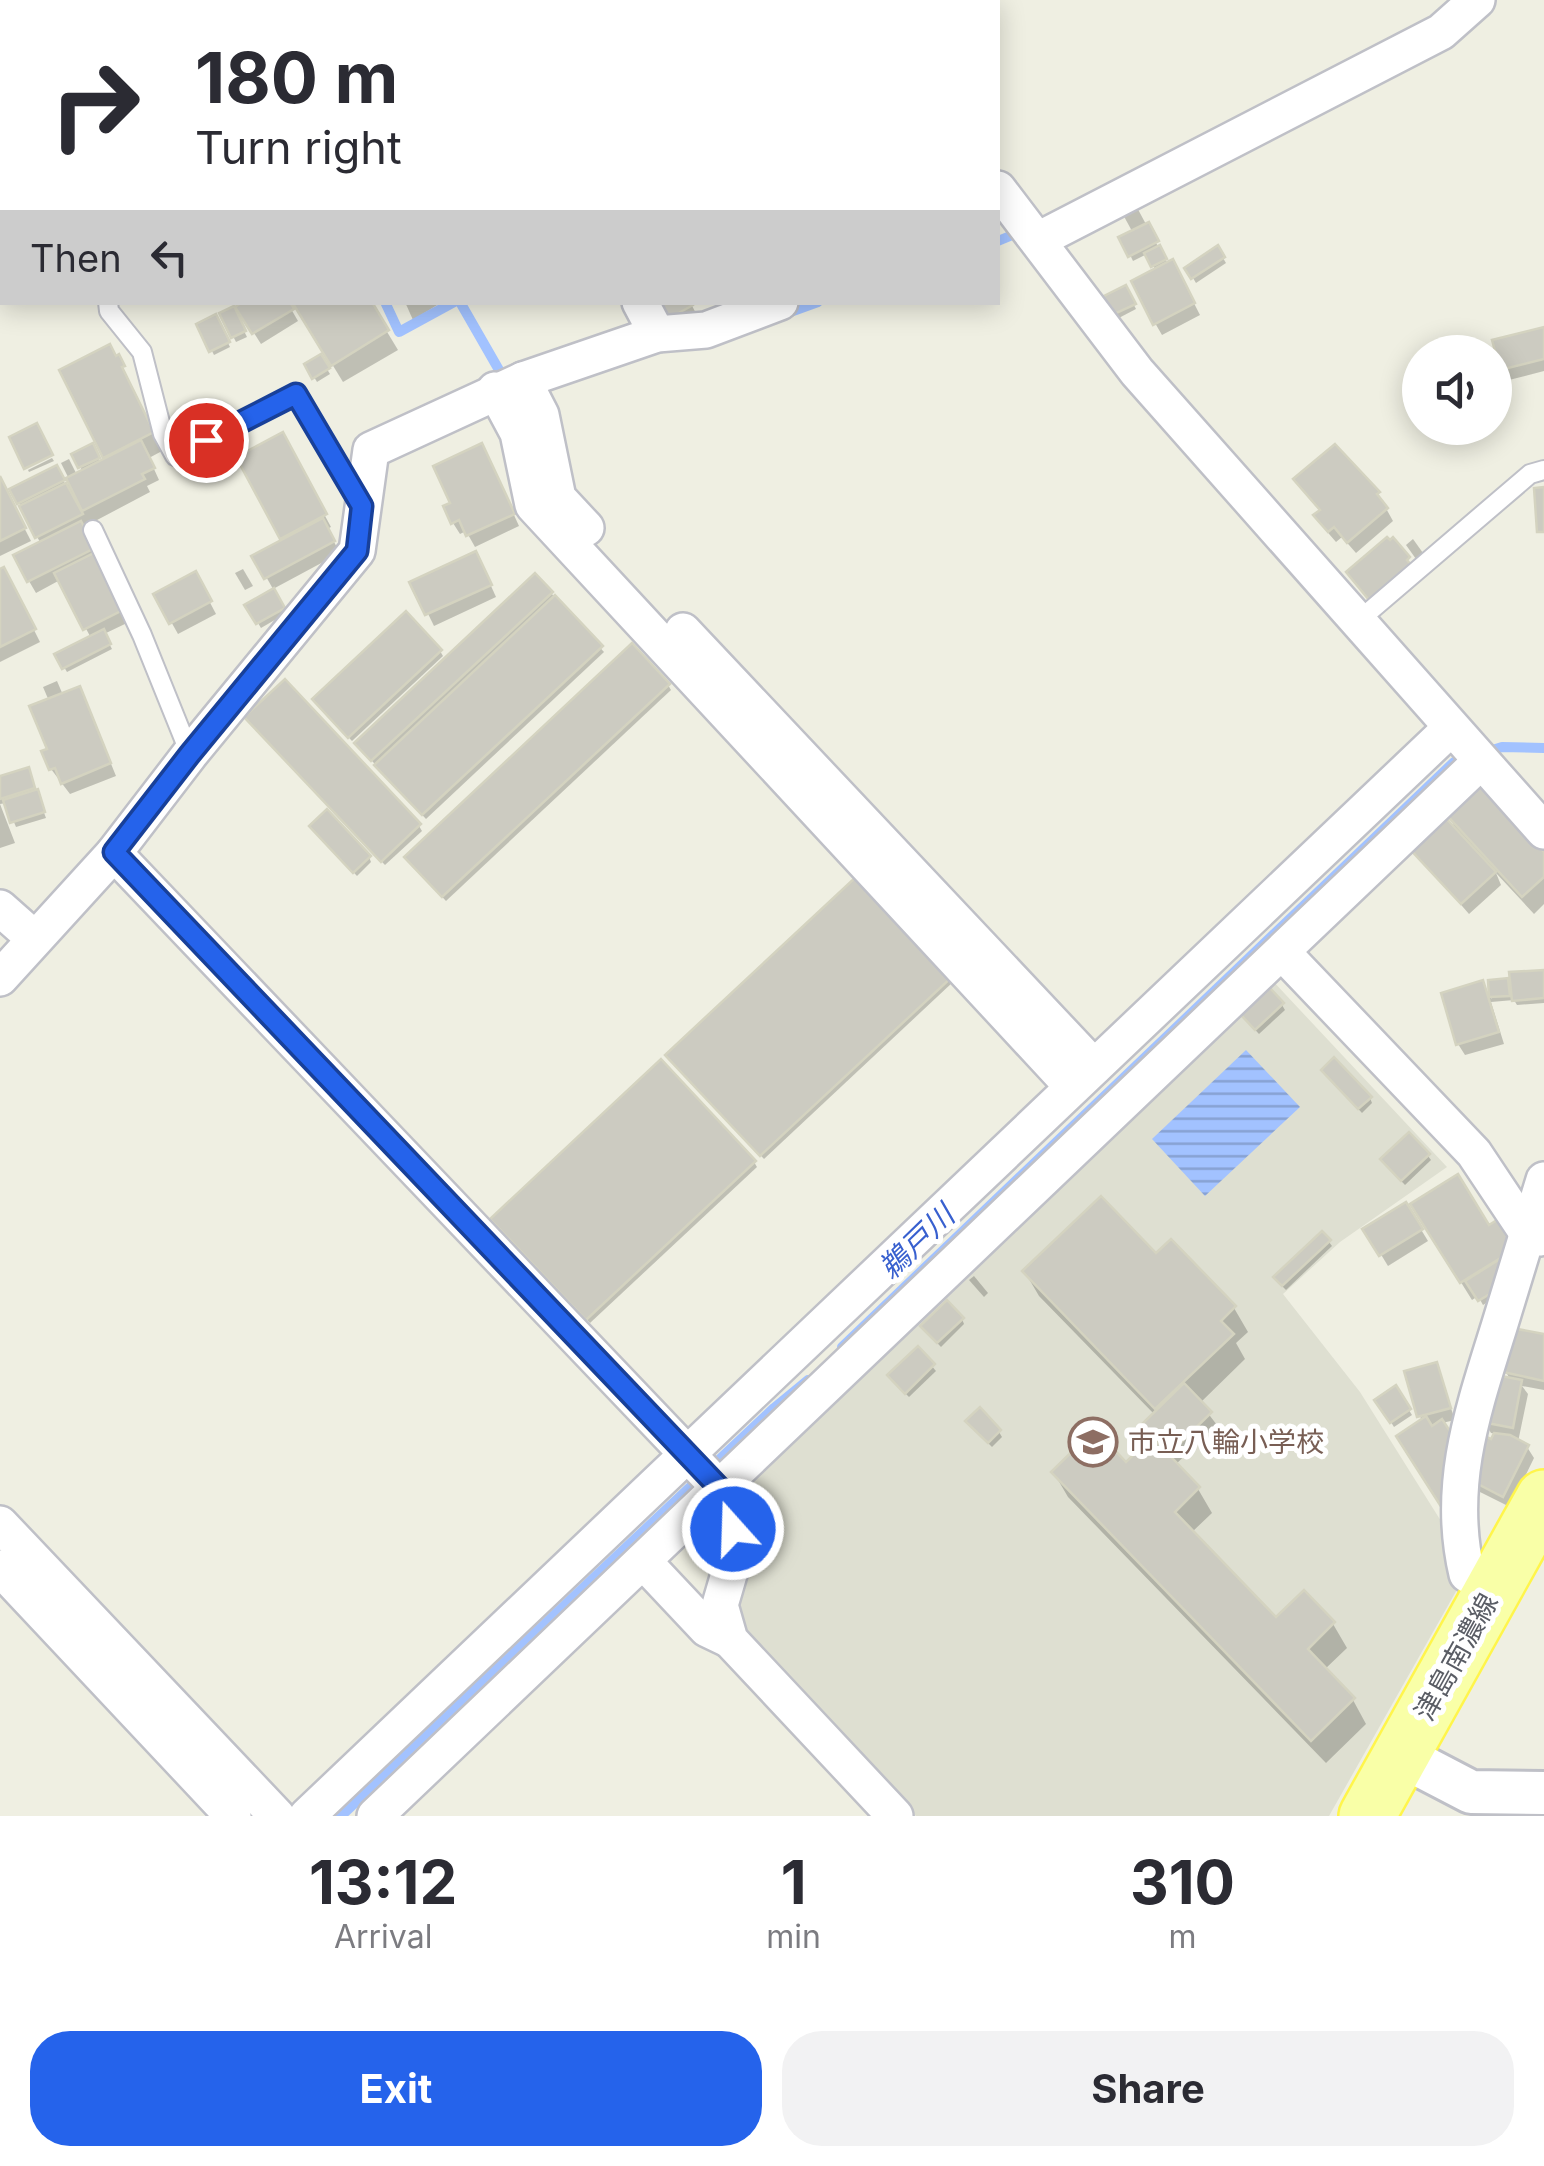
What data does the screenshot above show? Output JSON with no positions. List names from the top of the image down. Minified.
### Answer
{"streets":{"main road":["津島南濃線"]},"water":["鵜戸川"],"places":{"school or university":["市立八輪小学校"]},"page":{"turn":["180 m","Turn right"],"then":"Then","eta":["13:12","Arrival","1","min","310","m"],"buttons":["Exit","Share"]}}
